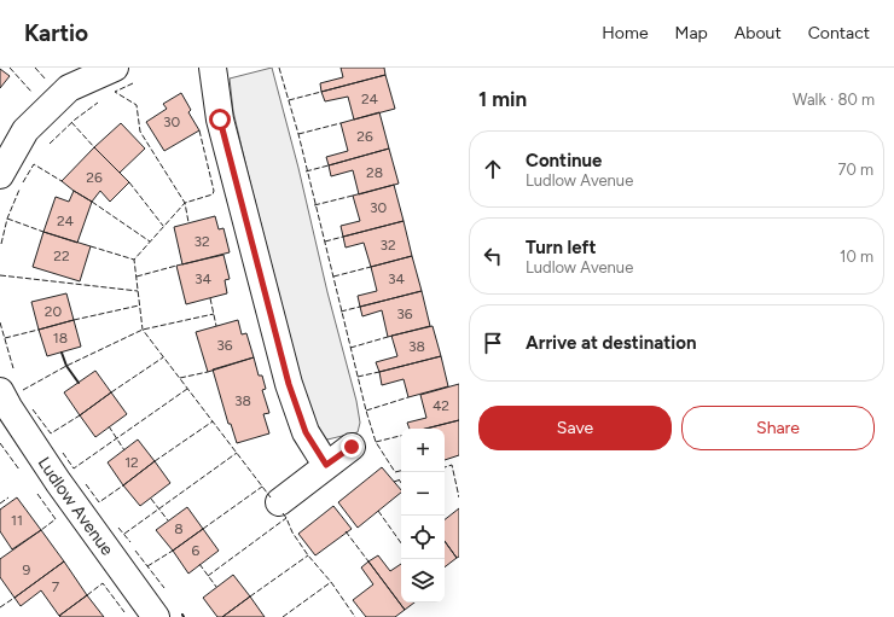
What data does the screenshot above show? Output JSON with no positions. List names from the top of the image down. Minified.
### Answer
{"streets":{"street":["Ludlow Avenue"]},"house_numbers":["24","30","26","28","26","30","24","32","32","22","34","34","20","36","18","36","38","38","42","12","11","8","6","9","7"],"page":{"header":"Kartio","nav":["Home","Map","About","Contact"],"heading":["1 min","Walk · 80 m"],"list":[["Continue","Ludlow Avenue","70 m"],["Turn left","Ludlow Avenue","10 m"],"Arrive at destination"],"buttons":["Save","Share"],"map_buttons":["+","−"]}}
